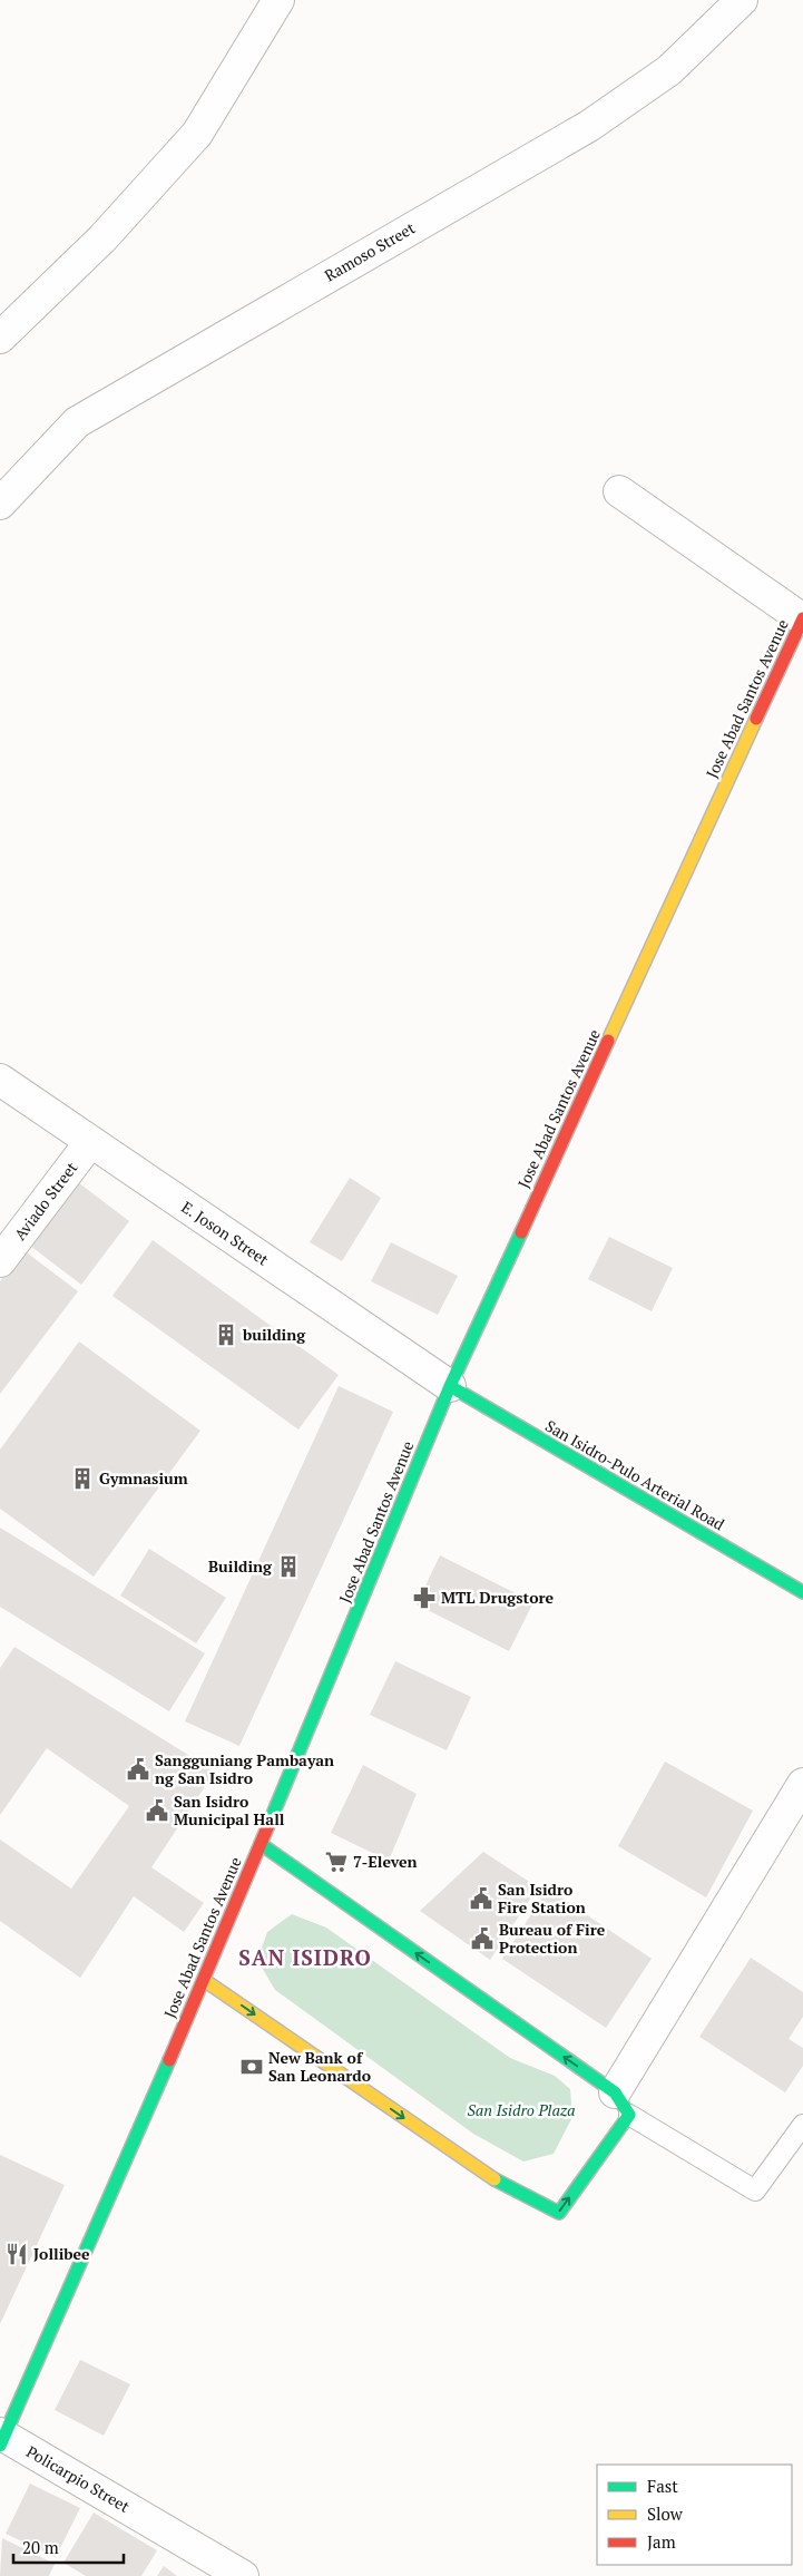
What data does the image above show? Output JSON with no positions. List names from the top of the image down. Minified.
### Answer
{"streets":{"main road":["Jose Abad Santos Avenue","San Isidro-Pulo Arterial Road"],"street":["Ramoso Street","Aviado Street","E. Joson Street","Policarpio Street"]},"crossings":[["Jose Abad Santos Avenue","E. Joson Street"],["Jose Abad Santos Avenue","San Isidro-Pulo Arterial Road"],["Jose Abad Santos Avenue","Policarpio Street"],["Aviado Street","E. Joson Street"],["E. Joson Street","San Isidro-Pulo Arterial Road"]],"districts":["SAN ISIDRO"],"parks":["San Isidro Plaza"],"places":{"building":["building","Gymnasium","Building"],"pharmacy":["MTL Drugstore"],"public building":["Sangguniang Pambayan ng San Isidro","San Isidro Municipal Hall","San Isidro Fire Station","Bureau of Fire Protection"],"supermarket":["7-Eleven"],"bank":["New Bank of San Leonardo"],"restaurant":["Jollibee"]},"legend":["Fast","Slow","Jam"],"scale_bar":"20 m"}
